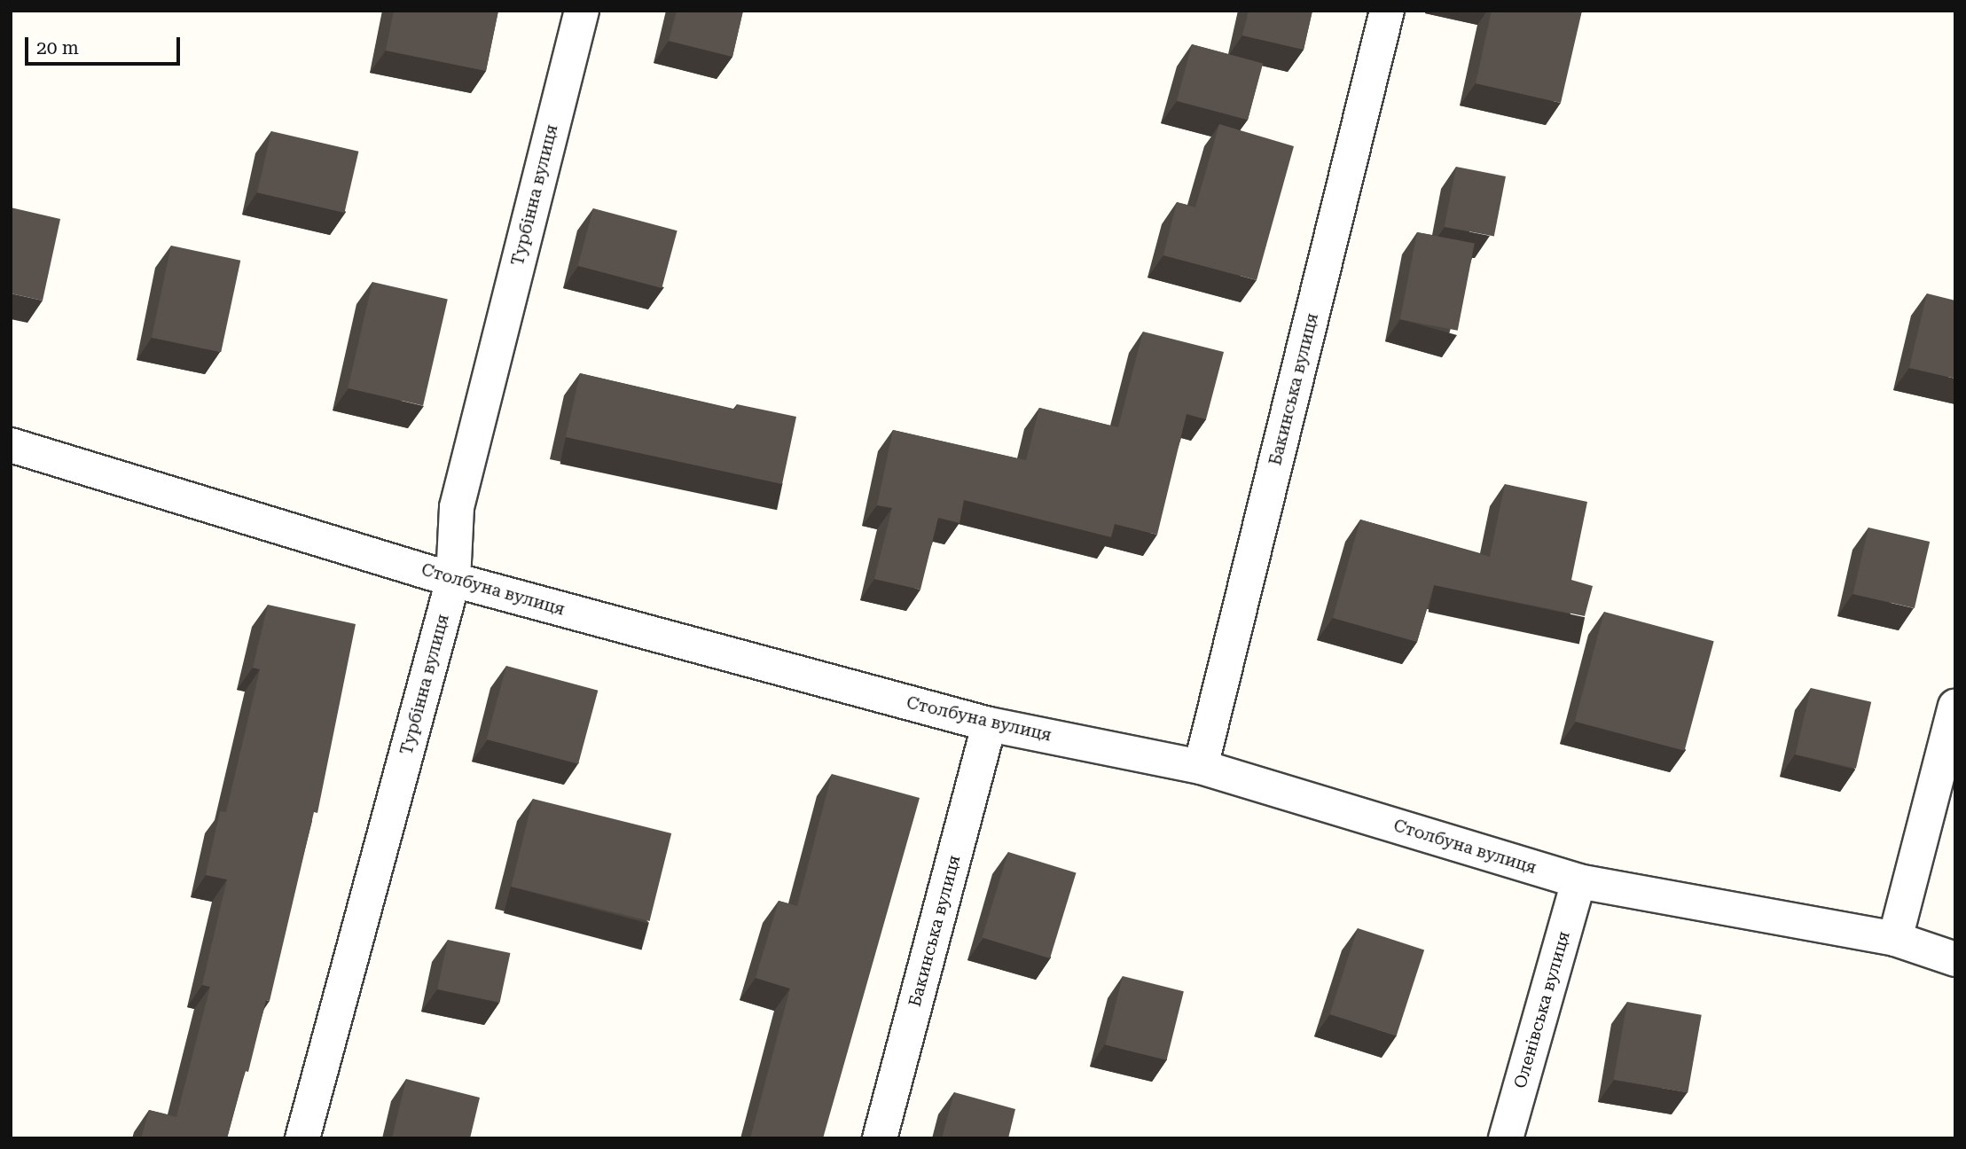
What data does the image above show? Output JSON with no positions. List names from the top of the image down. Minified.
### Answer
{"streets":{"street":["Турбінна вулиця","Бакинська вулиця","Столбуна вулиця","Оленівська вулиця"]},"crossings":[["Турбінна вулиця","Столбуна вулиця"],["Бакинська вулиця","Столбуна вулиця"],["Столбуна вулиця","Оленівська вулиця"]],"scale_bar":"20 m"}
